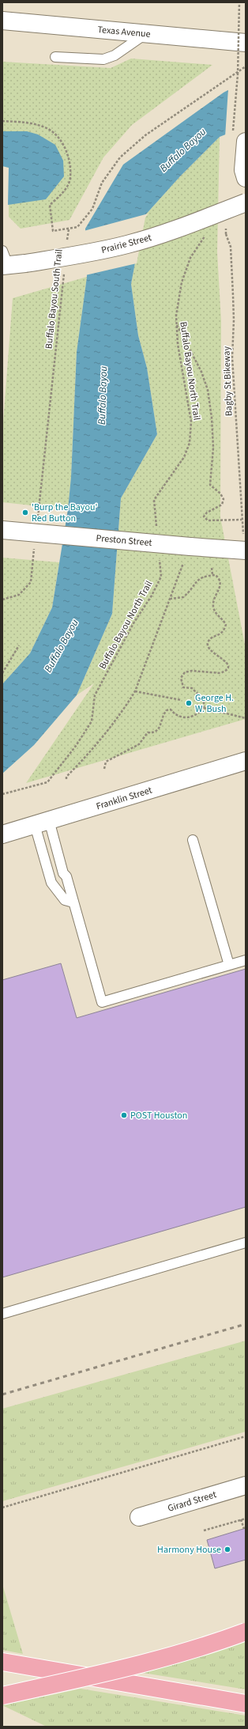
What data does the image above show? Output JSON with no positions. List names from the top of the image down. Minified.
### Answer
{"streets":{"street":["Texas Avenue","Prairie Street","Preston Street","Franklin Street","Girard Street"],"path":["Buffalo Bayou South Trail","Buffalo Bayou North Trail","Bagby St Bikeway"]},"water":["Buffalo Bayou"],"places":["'Burp the Bayou' Red Button","George H. W. Bush","POST Houston","Harmony House"]}
